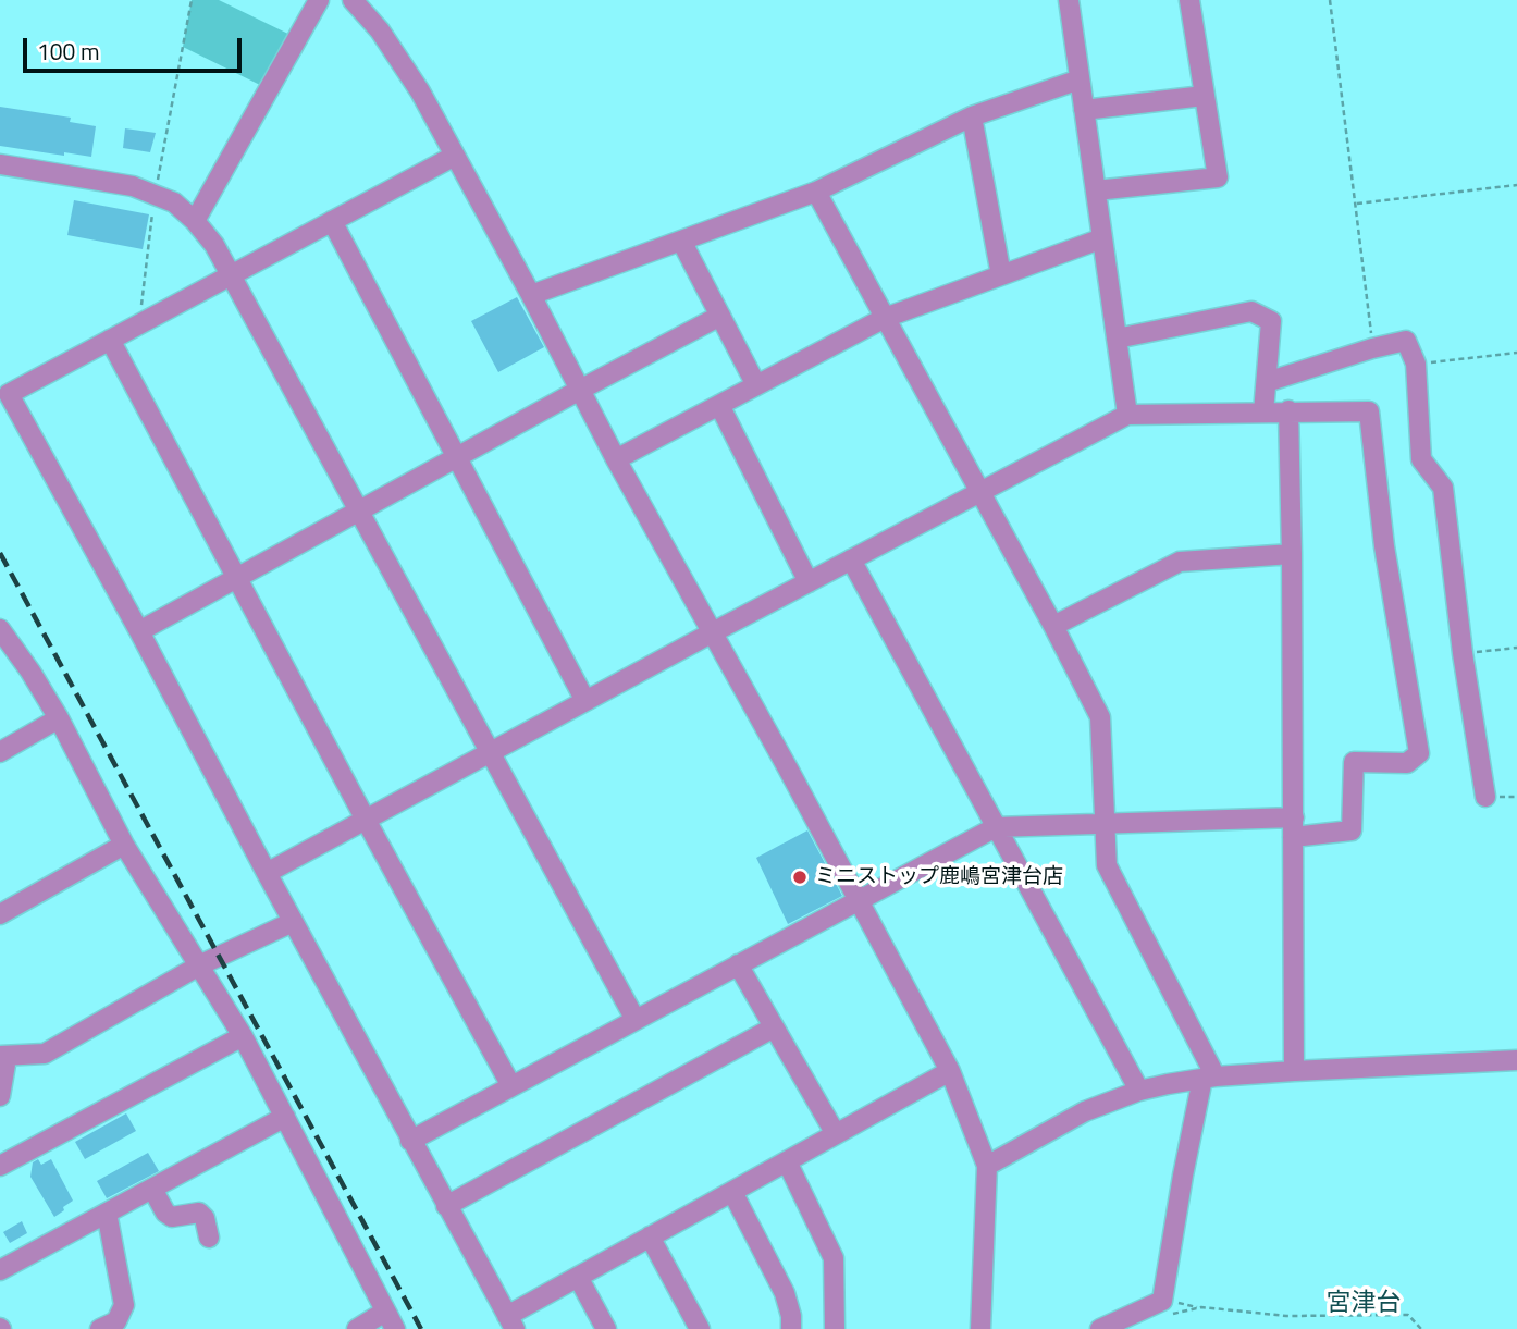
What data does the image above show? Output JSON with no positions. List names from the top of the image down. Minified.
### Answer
{"districts":["宮津台"],"places":["ミニストップ鹿嶋宮津台店"],"scale_bar":"100 m"}
